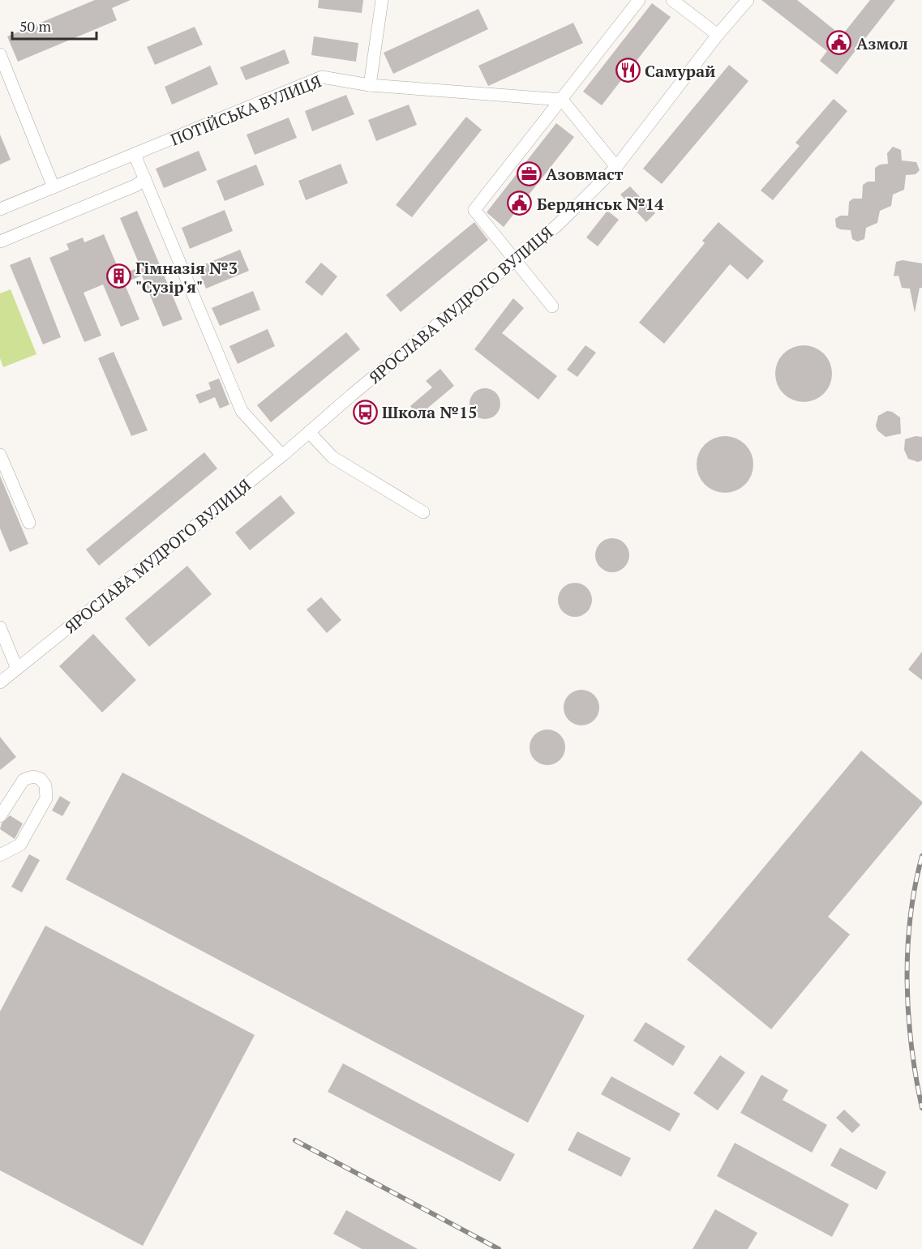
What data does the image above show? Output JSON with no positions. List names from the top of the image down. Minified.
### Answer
{"streets":{"street":["ПОТІЙСЬКА ВУЛИЦЯ","ЯРОСЛАВА МУДРОГО ВУЛИЦЯ"]},"places":{"public building":["Азмол","Бердянськ №14"],"restaurant":["Самурай"],"office":["Азовмаст"],"building":["Гімназія №3 \"Сузір'я\""],"bus stop":["Школа №15"]},"scale_bar":"50 m"}
